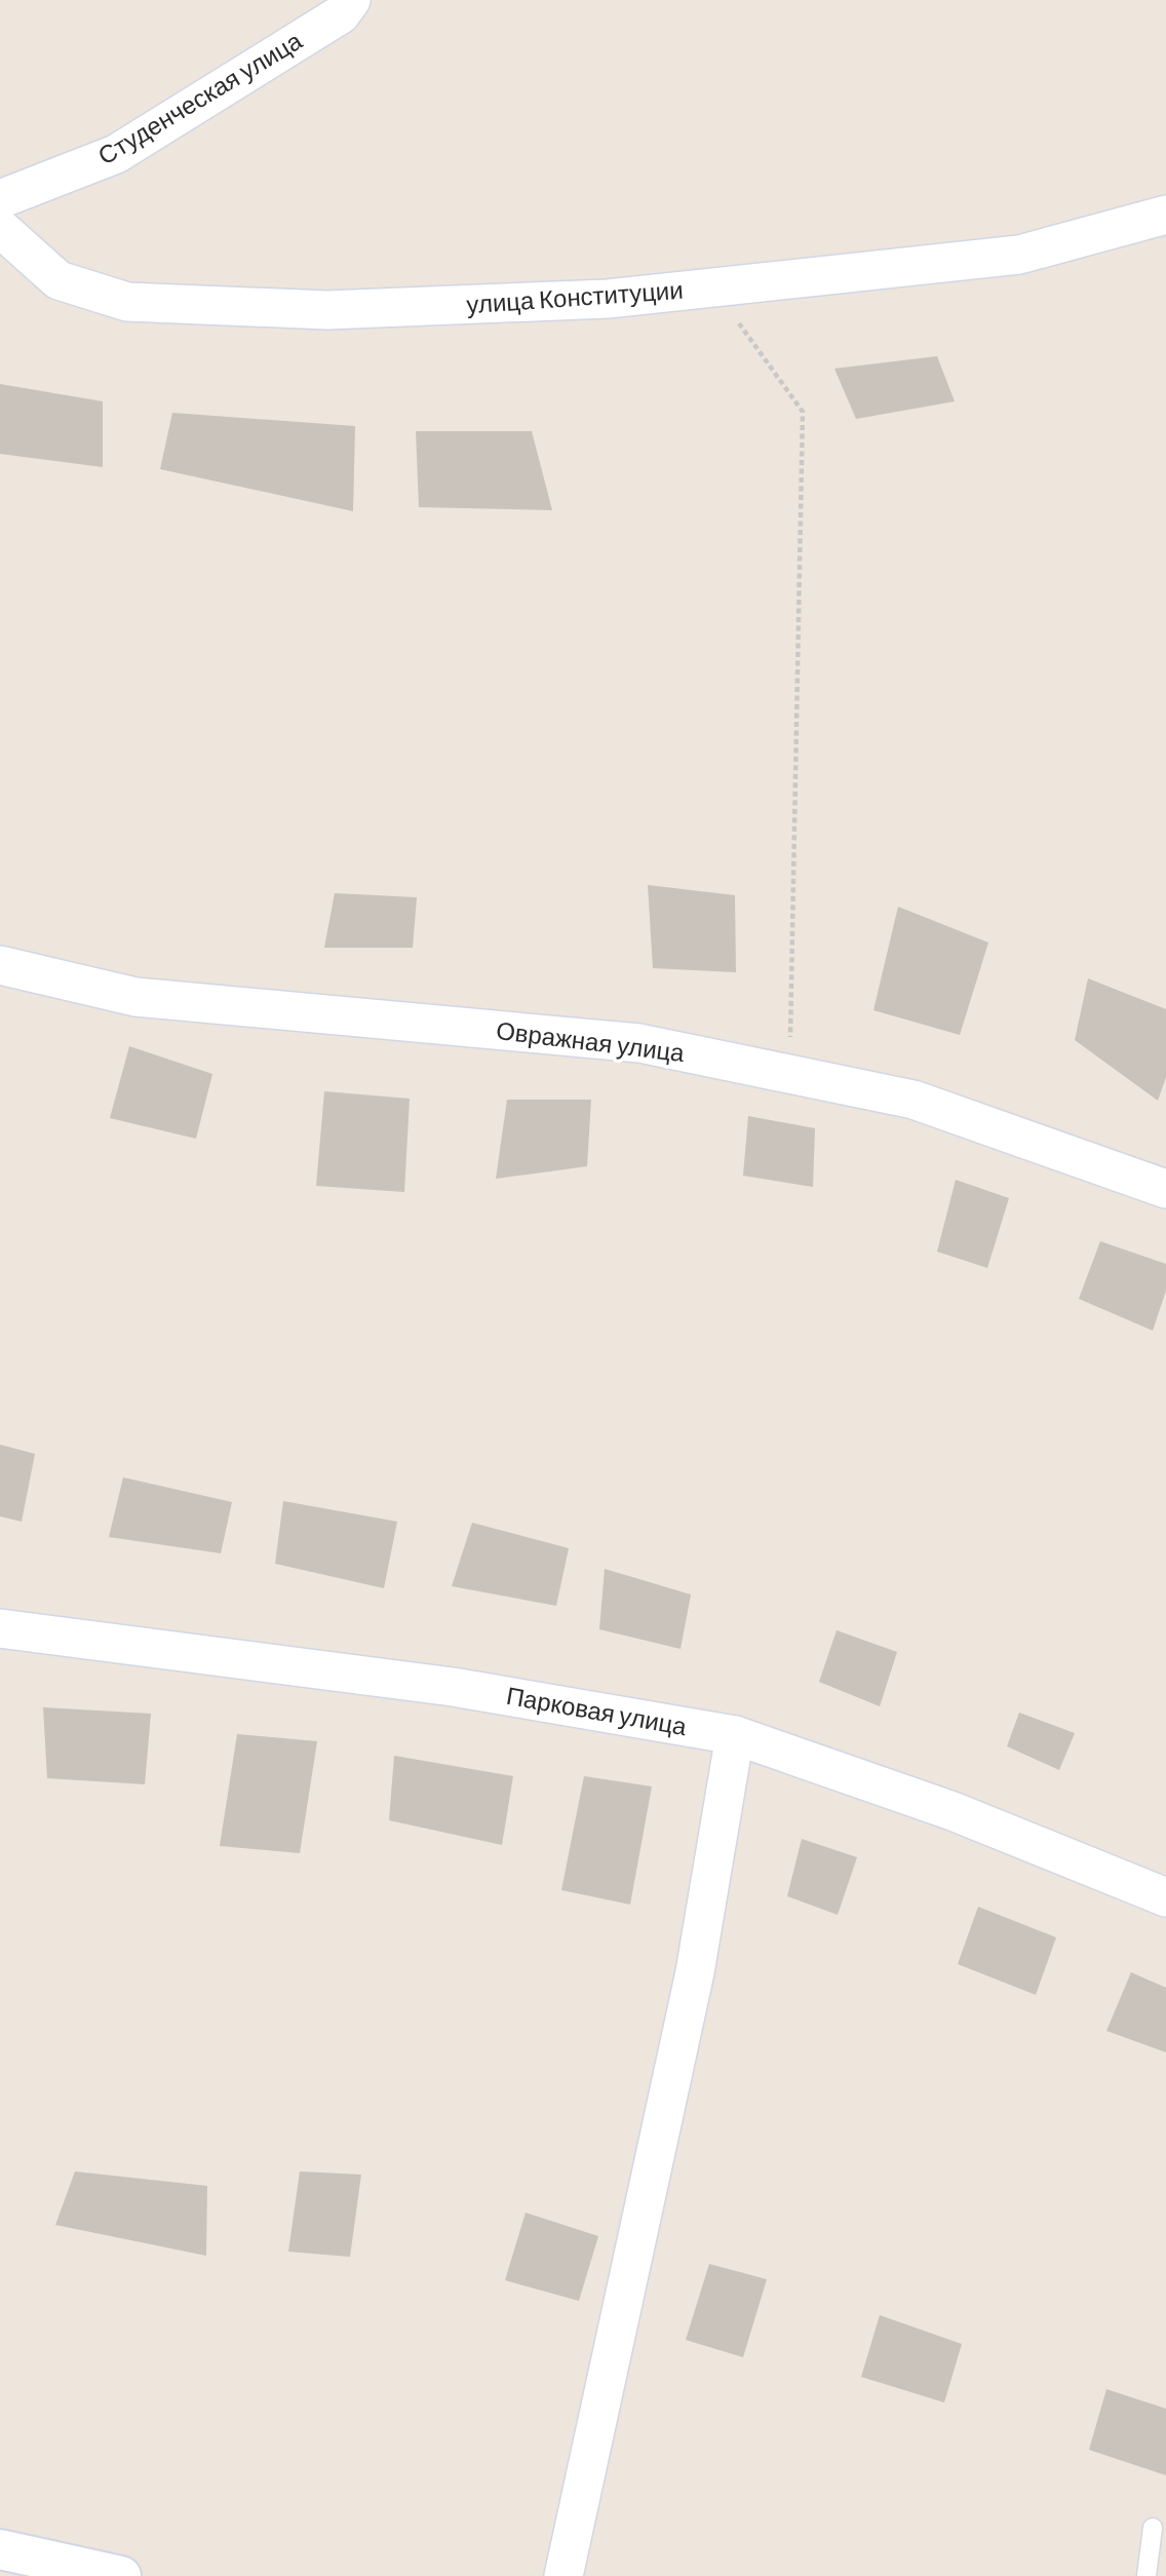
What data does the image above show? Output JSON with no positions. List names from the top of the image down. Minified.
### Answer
{"streets":{"street":["Студенческая улица","улица Конституции","Овражная улица","Парковая улица"]}}
